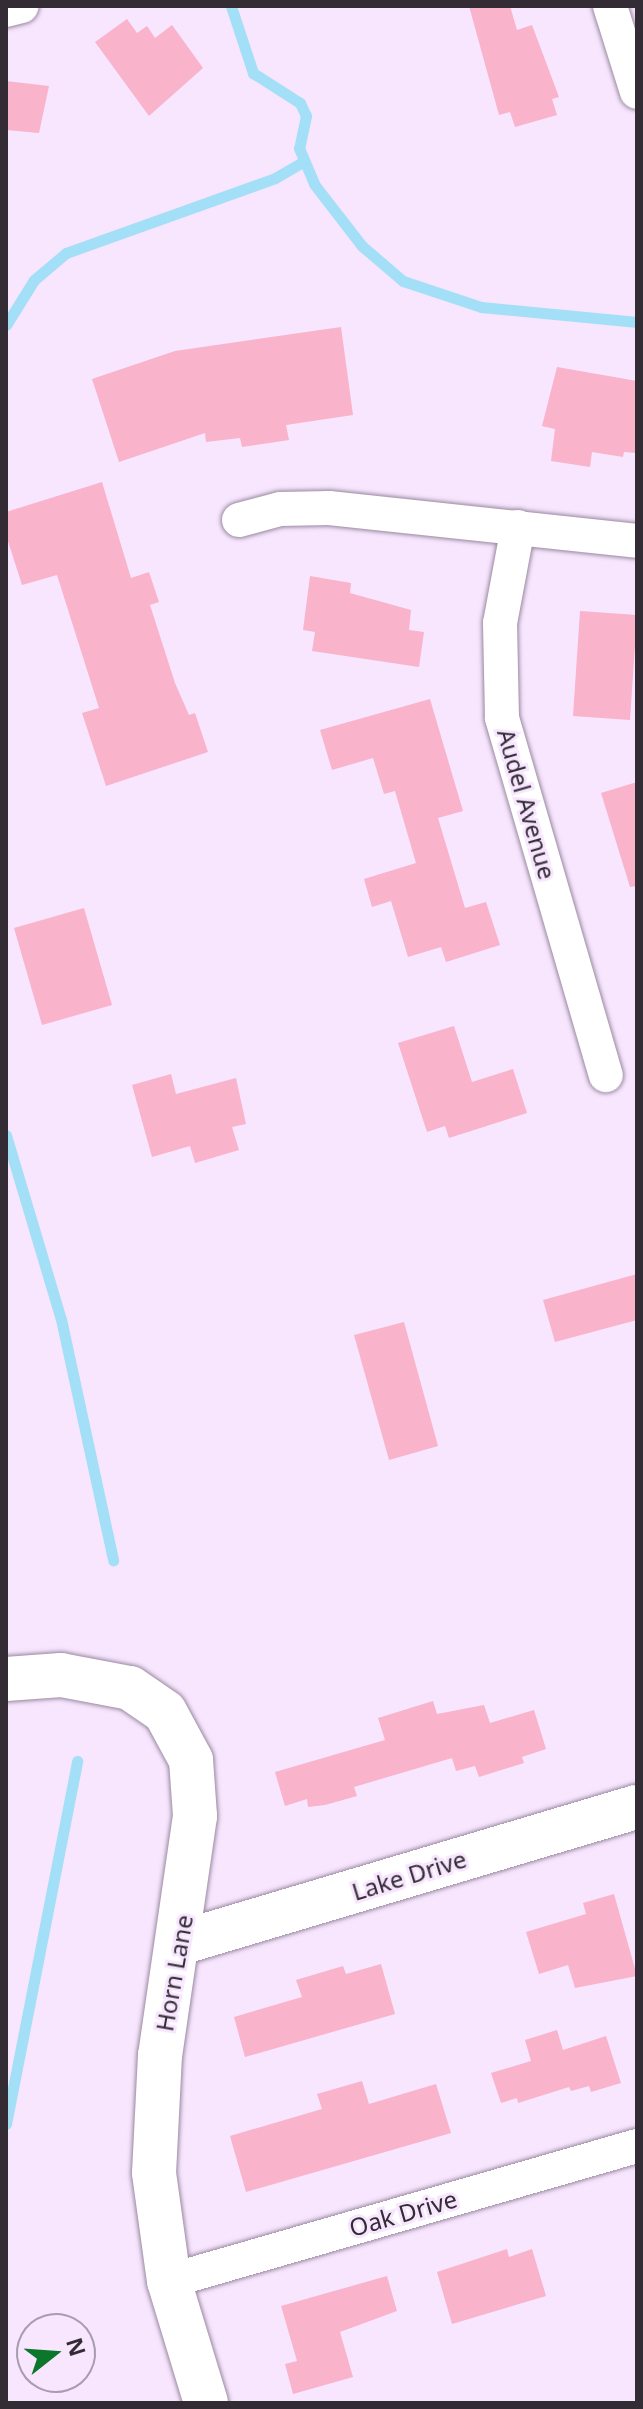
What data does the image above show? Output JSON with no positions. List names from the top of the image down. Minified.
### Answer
{"streets":{"street":["Audel Avenue","Lake Drive","Horn Lane","Oak Drive"]},"crossings":[["Lake Drive","Horn Lane"],["Horn Lane","Oak Drive"]],"north":"right"}
